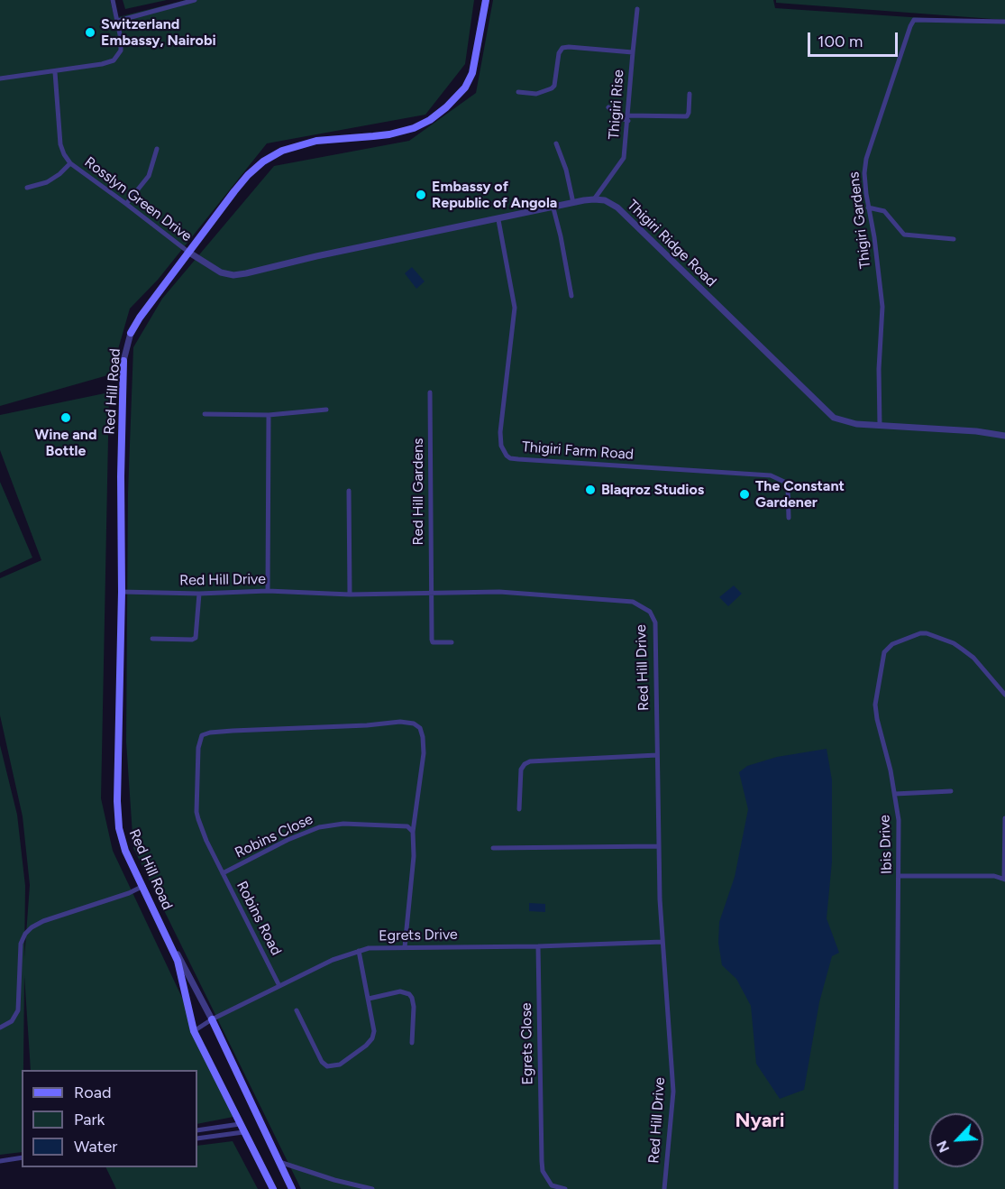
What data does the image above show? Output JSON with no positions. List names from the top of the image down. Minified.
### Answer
{"streets":{"main road":["Red Hill Road"],"street":["Thigiri Rise","Rosslyn Green Drive","Thigiri Gardens","Thigiri Ridge Road","Thigiri Farm Road","Red Hill Gardens","Red Hill Drive","Robins Close","Ibis Drive","Robins Road","Egrets Drive","Egrets Close"]},"crossings":[["Thigiri Rise","Thigiri Ridge Road"],["Rosslyn Green Drive","Red Hill Road"],["Thigiri Gardens","Thigiri Ridge Road"],["Red Hill Road","Red Hill Drive"],["Red Hill Road","Egrets Drive"],["Red Hill Gardens","Red Hill Drive"],["Red Hill Drive","Egrets Drive"],["Robins Close","Robins Road"],["Robins Road","Egrets Drive"],["Egrets Drive","Egrets Close"]],"districts":["Nyari"],"places":["Switzerland Embassy, Nairobi","Embassy of Republic of Angola","Wine and Bottle","Blaqroz Studios","The Constant Gardener"],"legend":["Road","Park","Water"],"scale_bar":"100 m","north":"bottom left"}
